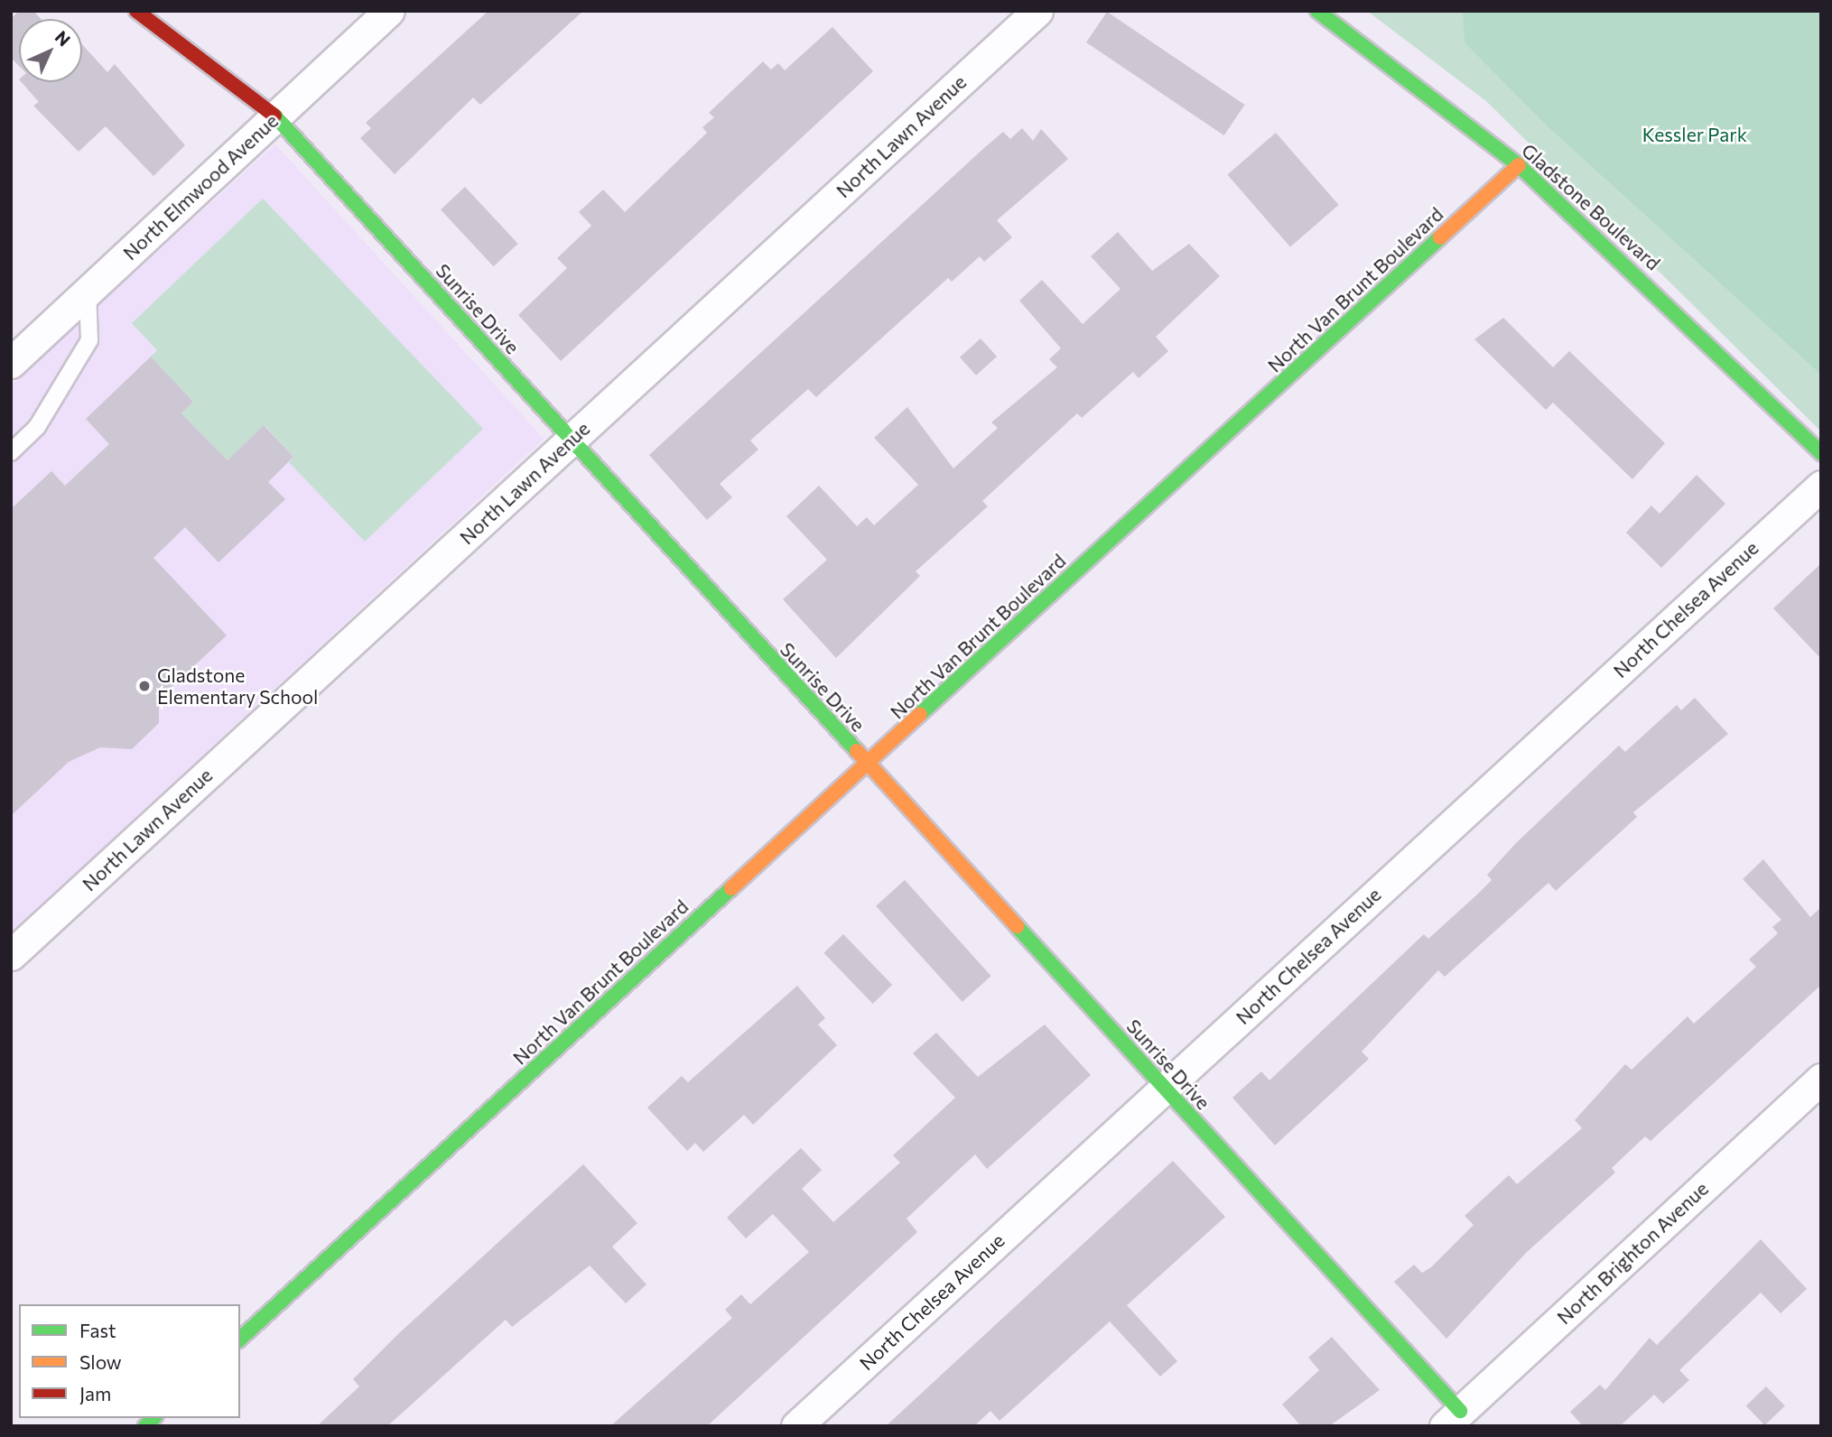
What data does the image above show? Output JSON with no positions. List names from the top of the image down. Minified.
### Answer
{"streets":{"street":["North Lawn Avenue","North Elmwood Avenue","Gladstone Boulevard","North Van Brunt Boulevard","Sunrise Drive","North Chelsea Avenue","North Brighton Avenue"]},"crossings":[["North Lawn Avenue","Sunrise Drive"],["North Elmwood Avenue","Sunrise Drive"],["Gladstone Boulevard","North Van Brunt Boulevard"],["North Van Brunt Boulevard","Sunrise Drive"],["Sunrise Drive","North Chelsea Avenue"],["Sunrise Drive","North Brighton Avenue"]],"parks":["Kessler Park"],"places":["Gladstone Elementary School"],"legend":["Fast","Slow","Jam"],"north":"top right"}
